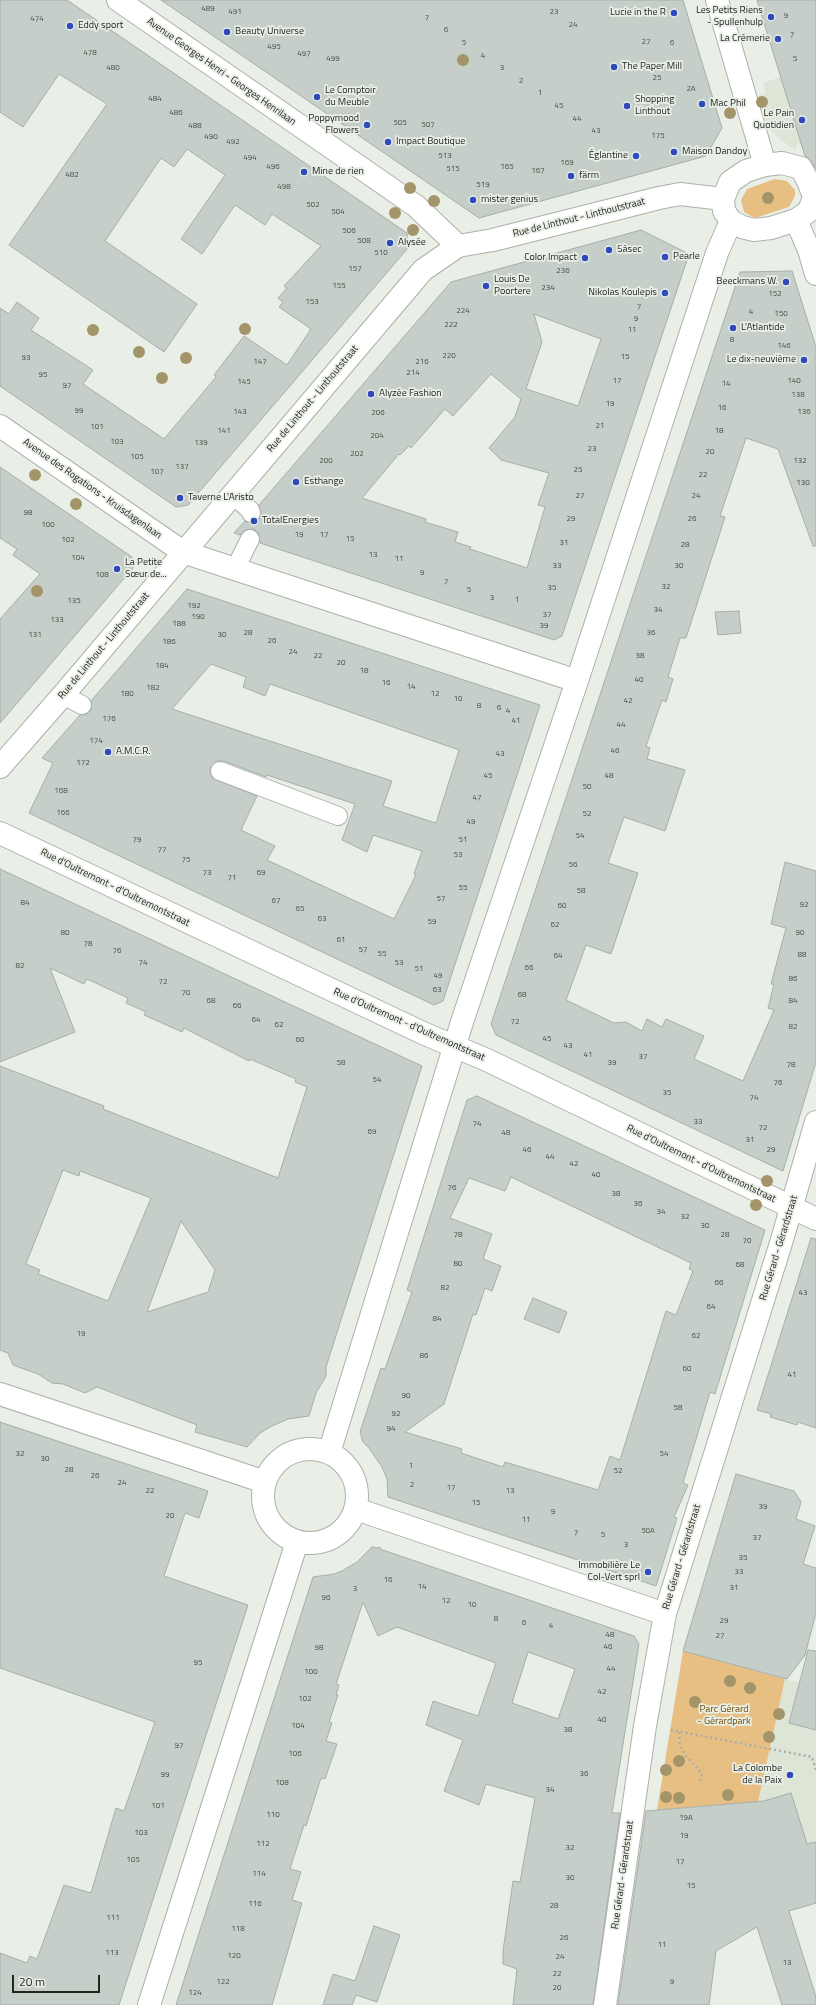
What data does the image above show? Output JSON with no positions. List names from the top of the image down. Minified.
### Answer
{"streets":{"street":["Avenue Georges Henri - Georges Henrilaan","Rue de Linthout - Linthoutstraat","Avenue des Rogations - Kruisdagenlaan","Rue d'Oultremont - d'Oultremontstraat","Rue Gérard - Gérardstraat"]},"crossings":[["Avenue Georges Henri - Georges Henrilaan","Rue de Linthout - Linthoutstraat"],["Rue de Linthout - Linthoutstraat","Avenue des Rogations - Kruisdagenlaan"],["Rue d'Oultremont - d'Oultremontstraat","Rue Gérard - Gérardstraat"]],"parks":["Parc Gérard - Gérardpark"],"places":["Lucie in the R","Les Petits Riens - Spullenhulp","Eddy sport","Beauty Universe","La Crémerie","The Paper Mill","Le Comptoir du Meuble","Mac Phil","Shopping Linthout","Le Pain Quotidien","Poppymood Flowers","Impact Boutique","Maison Dandoy","Églantine","Mine de rien","färm","mister genius","Alysée","5àsec","Pearle","Color Impact","Beeckmans W.","Louis De Poortere","Nikolas Koulepis","L'Atlantide","Le dix-neuvième","Alyzée Fashion","Esthange","Taverne L'Aristo","TotalEnergies","La Petite Sœur de...","A.M.C.R.","Immobilière Le Col-Vert sprl","La Colombe de la Paix"],"house_numbers":["489","491","23","9","7","474","24","6","7","27","5","6","495","478","497","4","499","5","480","3","25","2","2A","1","484","45","486","44","505","507","488","43","175","490","492","513","494","169","496","165","515","167","482","519","498","502","504","506","508","510","157","236","155","234","152","153","7","224","4","150","9","222","11","8","146","220","15","93","147","216","214","95","17","140","145","14","97","138","19","16","99","143","136","206","21","101","141","18","204","103","139","23","20","202","105","200","132","137","25","107","22","130","27","24","98","29","26","100","19","17","15","102","31","28","13","104","11","33","30","9","108","7","32","35","5","3","1","135","192","34","37","190","133","188","39","28","36","131","30","26","186","24","22","38","20","184","18","40","16","14","182","180","12","10","42","8","6","4","176","41","44","174","46","43","172","45","48","50","168","47","166","52","49","54","79","51","77","53","75","56","73","69","71","55","58","57","67","84","92","60","65","63","59","62","80","90","61","78","57","76","55","88","64","74","53","82","66","51","49","86","72","63","70","68","68","84","66","64","72","62","82","45","60","43","41","37","58","39","78","54","76","35","74","33","74","72","69","48","31","46","29","44","42","40","76","38","36","34","32","30","78","28","70","80","68","66","82","43","64","84","19","62","86","60","41","90","58","92","94","32","54","30","1","28","52","26","24","2","17","22","13","15","39","9","20","11","50A","7","5","37","3","35","33","16","14","31","3","96","12","10","8","29","6","4","48","27","46","98","95","44","100","42","102","40","104","38","97","106","36","99","108","34","101","110","19A","103","19","112","32","105","17","114","30","15","116","28","111","118","26","11","113","120","24","13","22","122","9","20","124"],"scale_bar":"20 m"}
